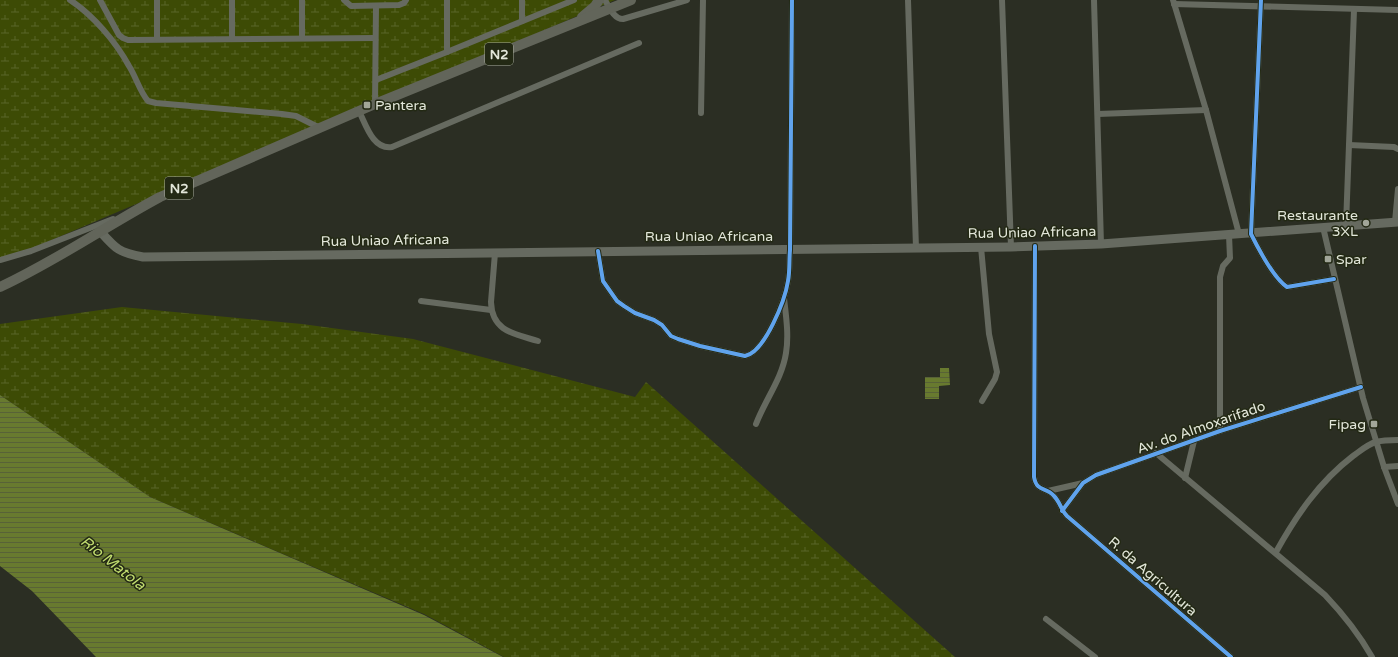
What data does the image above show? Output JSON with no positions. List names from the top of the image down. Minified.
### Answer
{"streets":{"main road":["N2","Rua Uniao Africana"],"street":["Av. do Almoxarifado","R. da Agricultura"]},"crossings":[["N2","Rua Uniao Africana"],["Rua Uniao Africana","R. da Agricultura"],["Av. do Almoxarifado","R. da Agricultura"]],"water":["Rio Matola"],"places":{"transit":["Pantera","Spar","Fipag"],"other":["Restaurante 3XL"]}}
